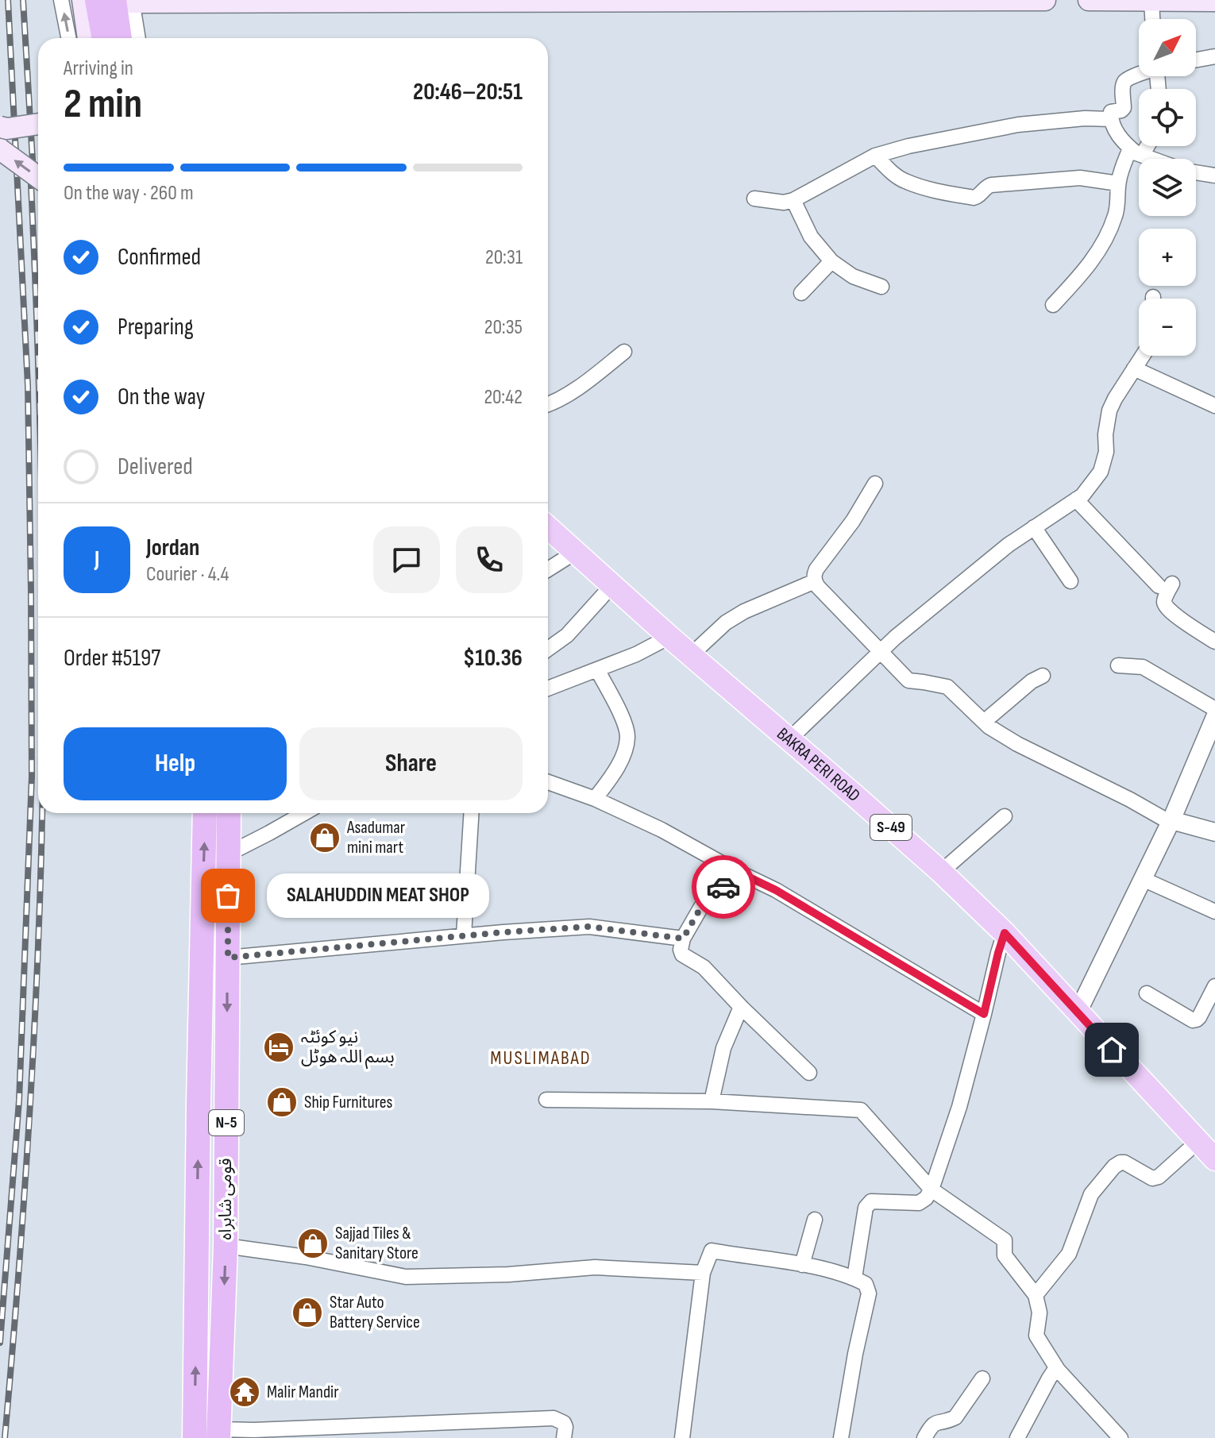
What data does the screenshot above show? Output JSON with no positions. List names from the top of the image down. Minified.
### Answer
{"streets":{"highway":["N-5","قومی شاہراہ"],"main road":["BAKRA PERI ROAD","S-49"]},"districts":["MUSLIMABAD"],"places":{"shop":["Asadumar mini mart","Ship Furnitures","Sajjad Tiles & Sanitary Store","Star Auto Battery Service"],"other":["SALAHUDDIN MEAT SHOP"],"hotel":["نیو کوئٹہ بسم اللہ ھوٹل"],"temple":["Malir Mandir"]},"north":"top right","page":{"map_buttons":["+","−"],"heading":["2 min","Arriving in","20:46–20:51"],"panel":["Jordan","Courier · 4.4","Order #5197","$10.36"],"bar":"On the way · 260 m","list":[["Confirmed","20:31"],["Preparing","20:35"],["On the way","20:42"],"Delivered"],"round":"J","buttons":["Help","Share"],"bubble":"SALAHUDDIN MEAT SHOP"}}
